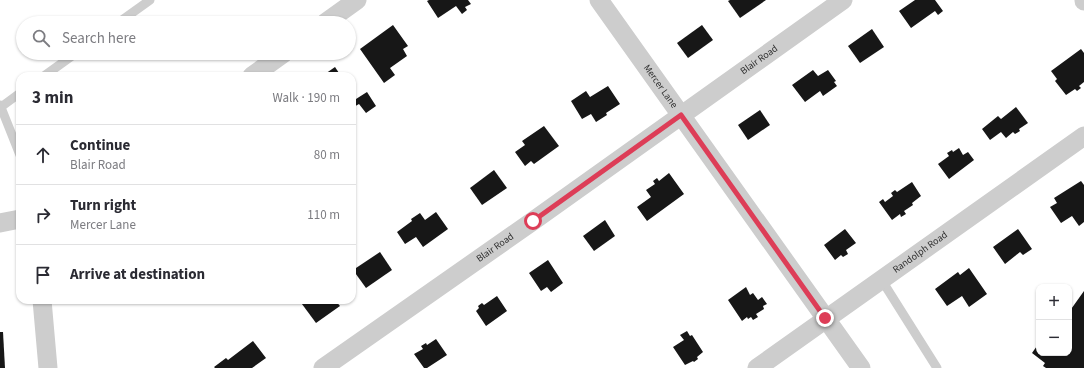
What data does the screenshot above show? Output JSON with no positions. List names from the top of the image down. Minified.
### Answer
{"streets":{"street":["Blair Road","Mercer Lane","Randolph Road"]},"crossings":[["Blair Road","Mercer Lane"],["Mercer Lane","Randolph Road"]],"page":{"search":"Search here","heading":["3 min","Walk · 190 m"],"list":[["Continue","Blair Road","80 m"],["Turn right","Mercer Lane","110 m"],"Arrive at destination"],"map_buttons":["+","−"]}}
